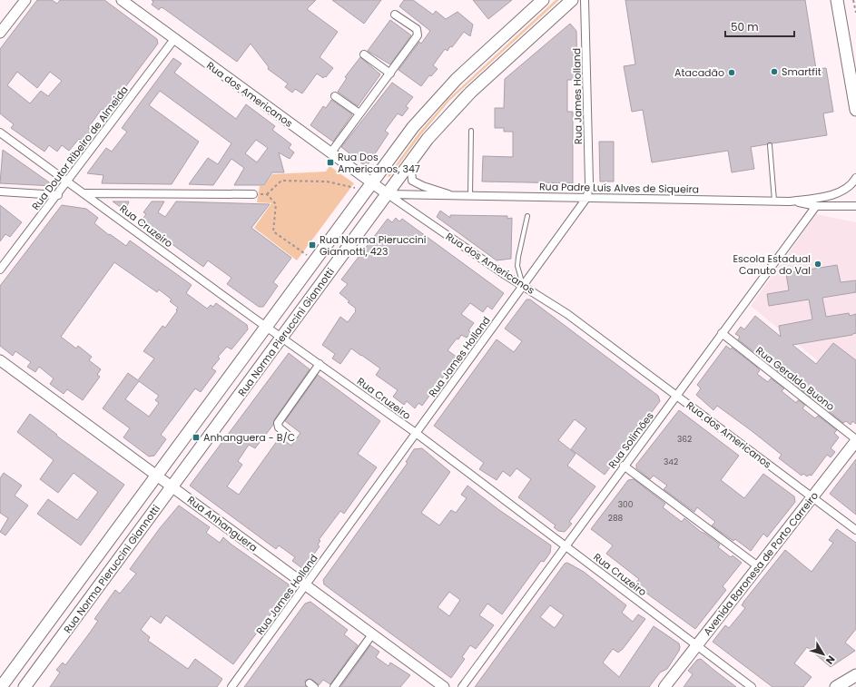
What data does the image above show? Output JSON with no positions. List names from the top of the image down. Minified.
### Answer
{"streets":{"main road":["Rua Norma Pieruccini Giannotti","Avenida Baronesa de Porto Carreiro"],"street":["Rua dos Americanos","Rua James Holland","Rua Doutor Ribeiro de Almeida","Rua Padre Luís Alves de Siqueira","Rua Cruzeiro","Rua Geraldo Buono","Rua Solimões","Rua Anhanguera"]},"crossings":[["Rua dos Americanos","Rua James Holland"],["Rua dos Americanos","Rua Doutor Ribeiro de Almeida"],["Rua dos Americanos","Rua Padre Luís Alves de Siqueira"],["Rua dos Americanos","Rua Norma Pieruccini Giannotti"],["Rua dos Americanos","Rua Solimões"],["Rua dos Americanos","Avenida Baronesa de Porto Carreiro"],["Rua James Holland","Rua Padre Luís Alves de Siqueira"],["Rua James Holland","Rua Cruzeiro"],["Rua James Holland","Rua Anhanguera"],["Rua Doutor Ribeiro de Almeida","Rua Cruzeiro"],["Rua Padre Luís Alves de Siqueira","Rua Norma Pieruccini Giannotti"],["Rua Padre Luís Alves de Siqueira","Rua Solimões"],["Rua Cruzeiro","Rua Norma Pieruccini Giannotti"],["Rua Cruzeiro","Rua Solimões"],["Rua Cruzeiro","Avenida Baronesa de Porto Carreiro"],["Rua Norma Pieruccini Giannotti","Rua Anhanguera"],["Rua Geraldo Buono","Rua Solimões"],["Rua Geraldo Buono","Avenida Baronesa de Porto Carreiro"]],"places":{"other":["Smartfit","Atacadão","Escola Estadual Canuto do Val"],"transit":["Rua Dos Americanos, 347","Rua Norma Pieruccini Giannotti, 423","Anhanguera - B/C"]},"house_numbers":["362","342","300","288"],"scale_bar":"50 m","north":"bottom right"}
